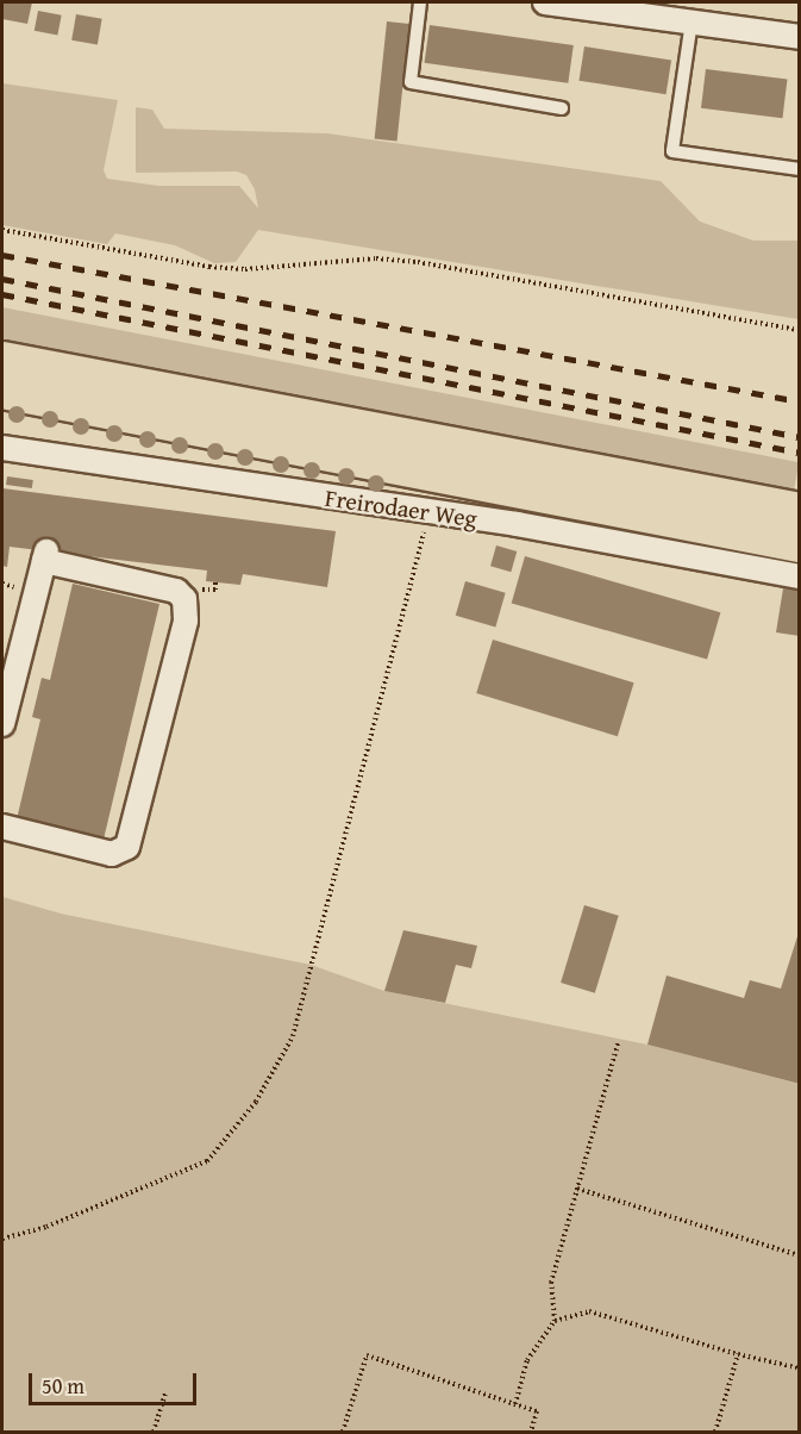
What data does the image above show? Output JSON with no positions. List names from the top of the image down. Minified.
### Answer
{"streets":{"street":["Freirodaer Weg"]},"scale_bar":"50 m"}
